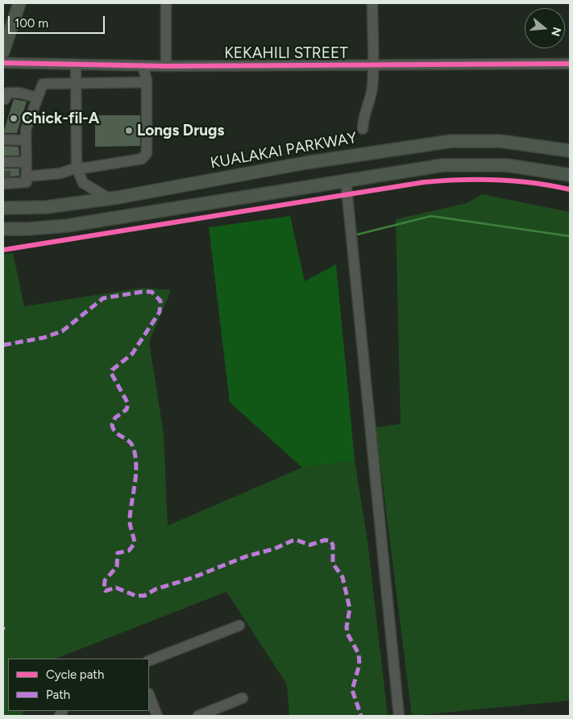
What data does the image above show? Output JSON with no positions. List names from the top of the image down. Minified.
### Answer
{"streets":{"main road":["KUALAKAI PARKWAY"],"street":["KEKAHILI STREET"]},"places":["Chick-fil-A","Longs Drugs"],"legend":["Cycle path","Path"],"scale_bar":"100 m","north":"right"}
